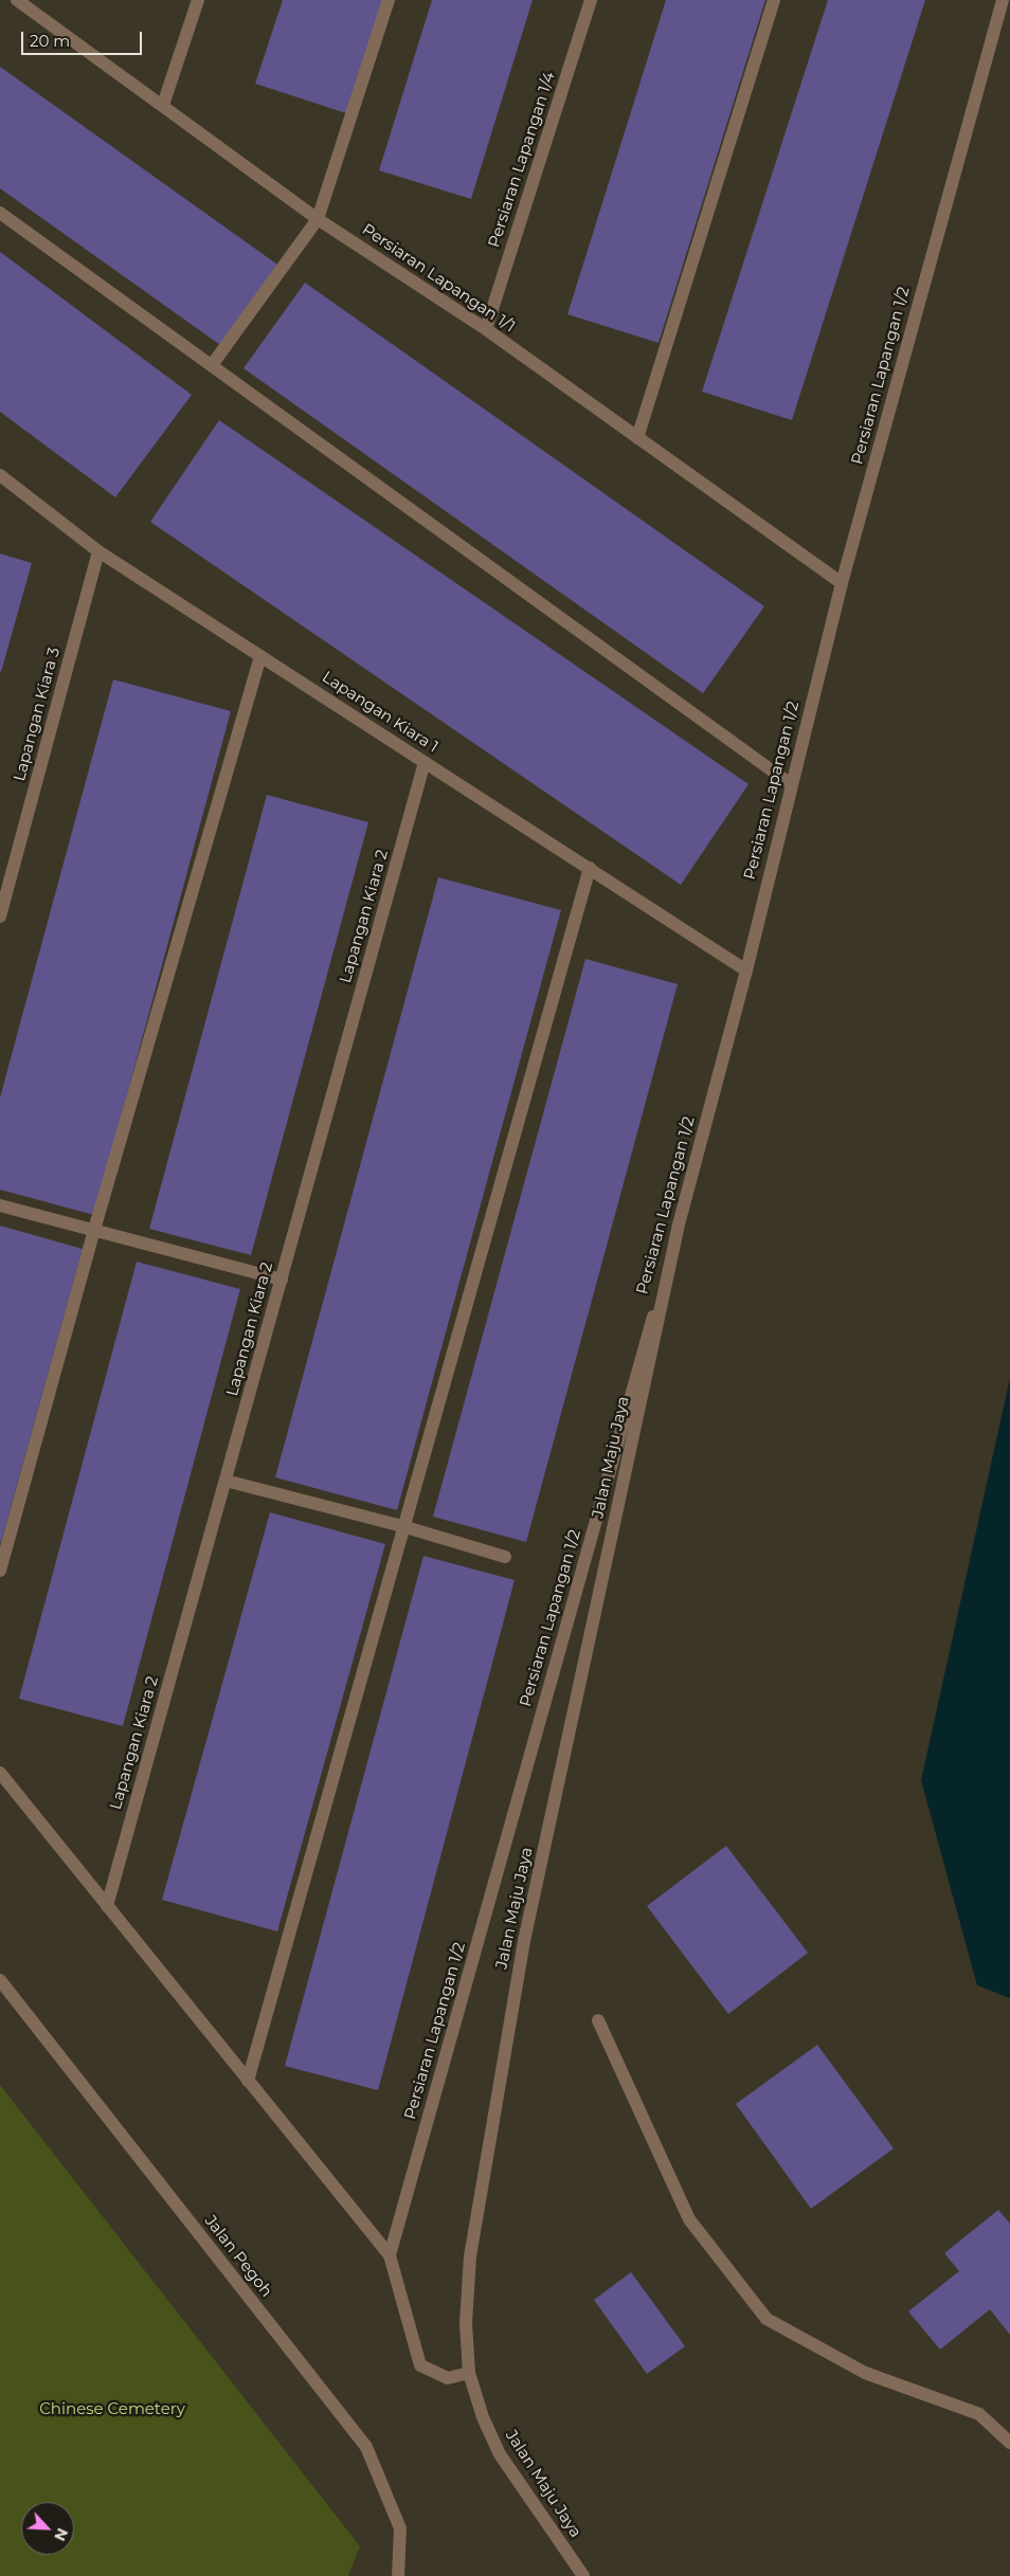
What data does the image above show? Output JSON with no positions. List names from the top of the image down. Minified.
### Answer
{"streets":{"street":["Persiaran Lapangan 1/4","Persiaran Lapangan 1/1","Persiaran Lapangan 1/2","Lapangan Kiara 1","Lapangan Kiara 3","Lapangan Kiara 2","Jalan Maju Jaya","Jalan Pegoh"]},"crossings":[["Persiaran Lapangan 1/4","Persiaran Lapangan 1/1"],["Persiaran Lapangan 1/1","Persiaran Lapangan 1/2"],["Persiaran Lapangan 1/2","Lapangan Kiara 1"],["Persiaran Lapangan 1/2","Jalan Maju Jaya"],["Lapangan Kiara 1","Lapangan Kiara 3"],["Lapangan Kiara 1","Lapangan Kiara 2"]],"parks":["Chinese Cemetery"],"scale_bar":"20 m","north":"bottom right"}
